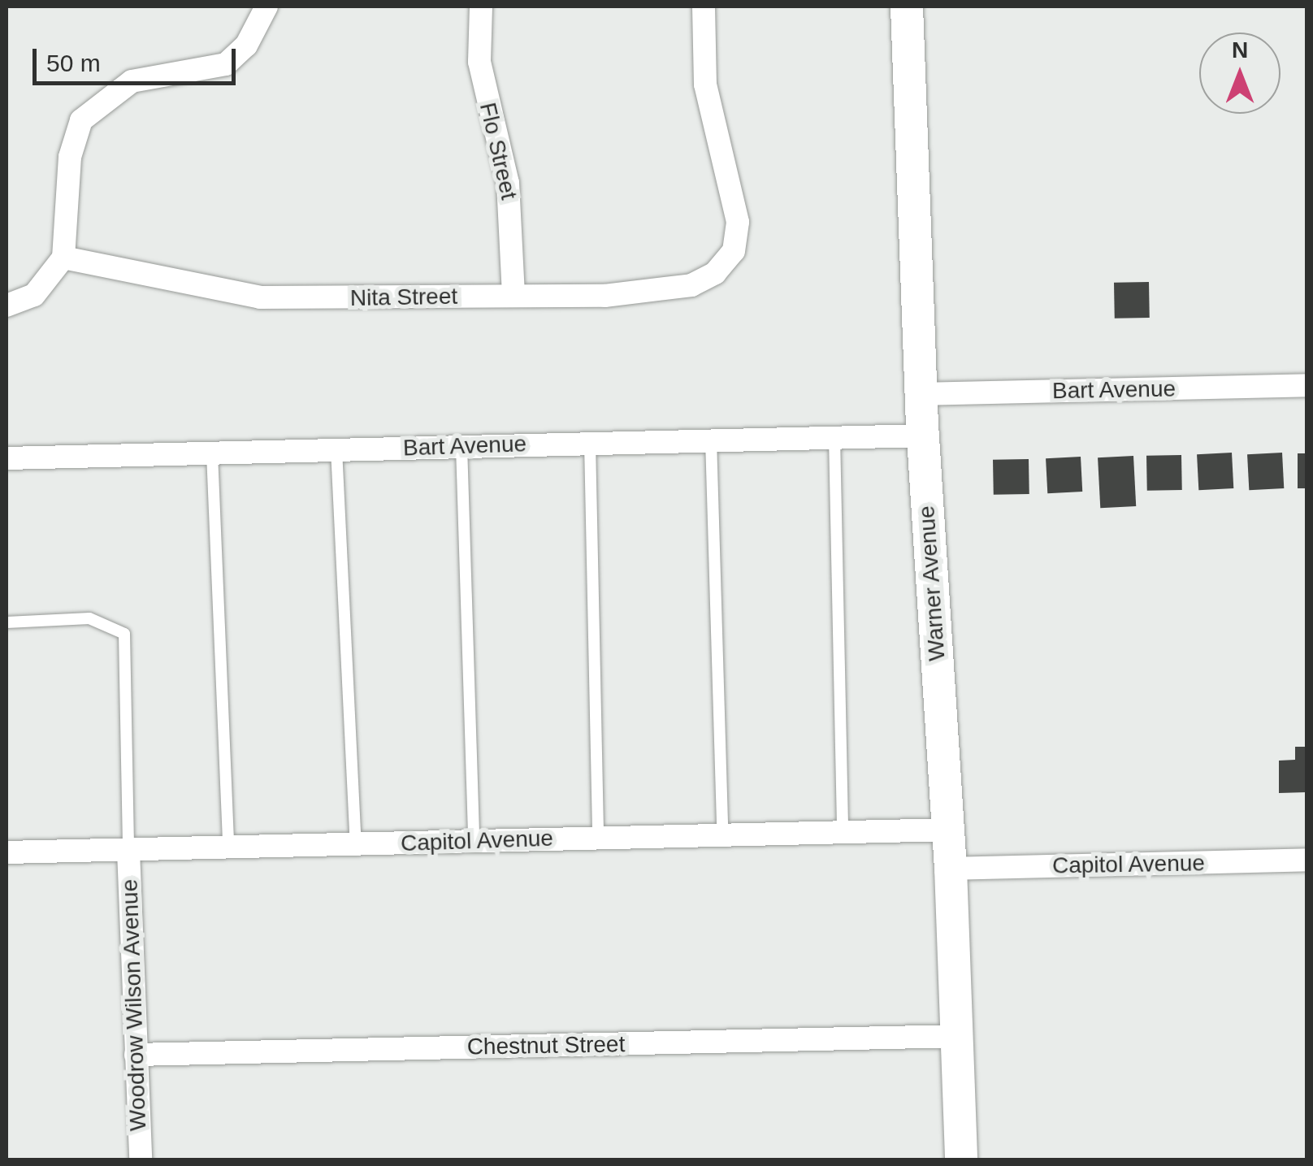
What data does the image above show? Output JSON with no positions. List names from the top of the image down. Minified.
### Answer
{"streets":{"street":["Flo Street","Nita Street","Bart Avenue","Warner Avenue","Capitol Avenue","Woodrow Wilson Avenue","Chestnut Street"]},"crossings":[["Flo Street","Nita Street"],["Bart Avenue","Warner Avenue"],["Warner Avenue","Capitol Avenue"],["Warner Avenue","Chestnut Street"],["Capitol Avenue","Woodrow Wilson Avenue"],["Woodrow Wilson Avenue","Chestnut Street"]],"scale_bar":"50 m","north":"top"}
